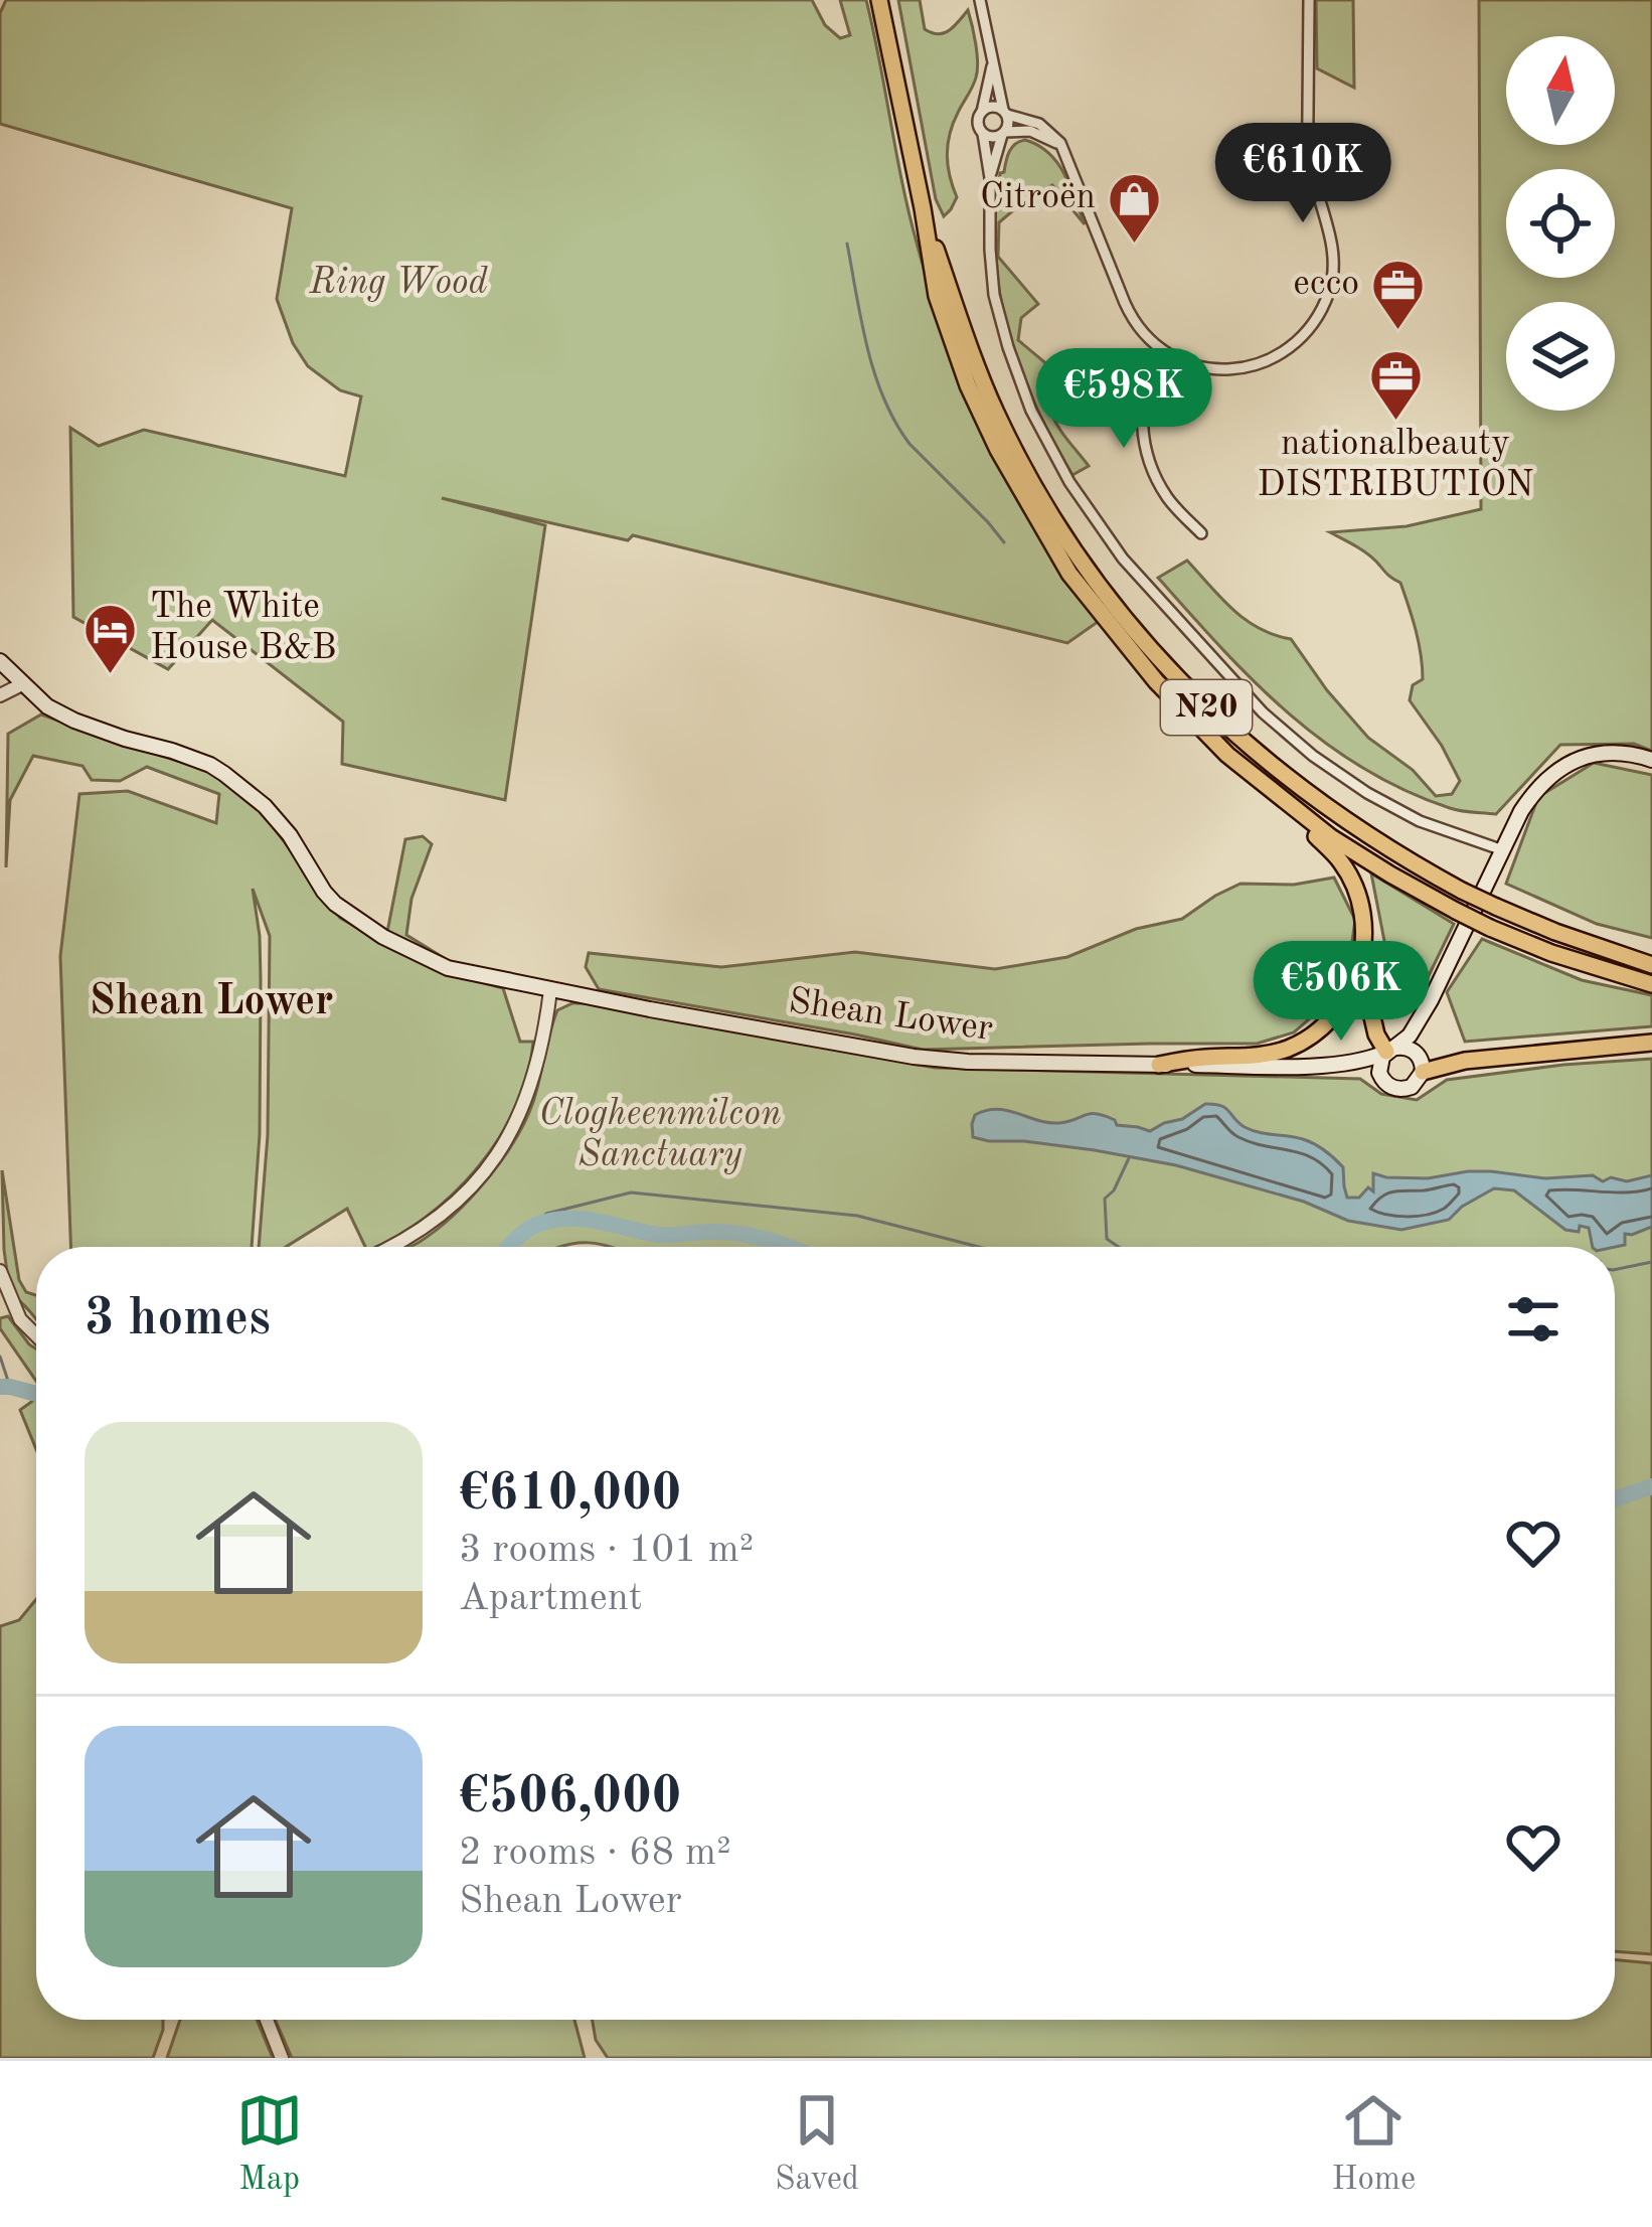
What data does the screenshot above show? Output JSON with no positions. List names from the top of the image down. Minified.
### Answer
{"streets":{"highway":["N20"],"main road":["Shean Lower"]},"districts":["Shean Lower"],"parks":["Ring Wood","Clogheenmilcon Sanctuary"],"places":{"shop":["Citroën"],"office":["ecco","nationalbeauty DISTRIBUTION"],"hotel":["The White House B&B"]},"north":"top","page":{"price":["€610K","€598K","€506K"],"heading":"3 homes","list":[{"name":"€610,000","note":"3 rooms · 101 m² · Apartment"},{"name":"€506,000","note":"2 rooms · 68 m² · Shean Lower"}],"tabs":["Map","Saved","Home"]}}
